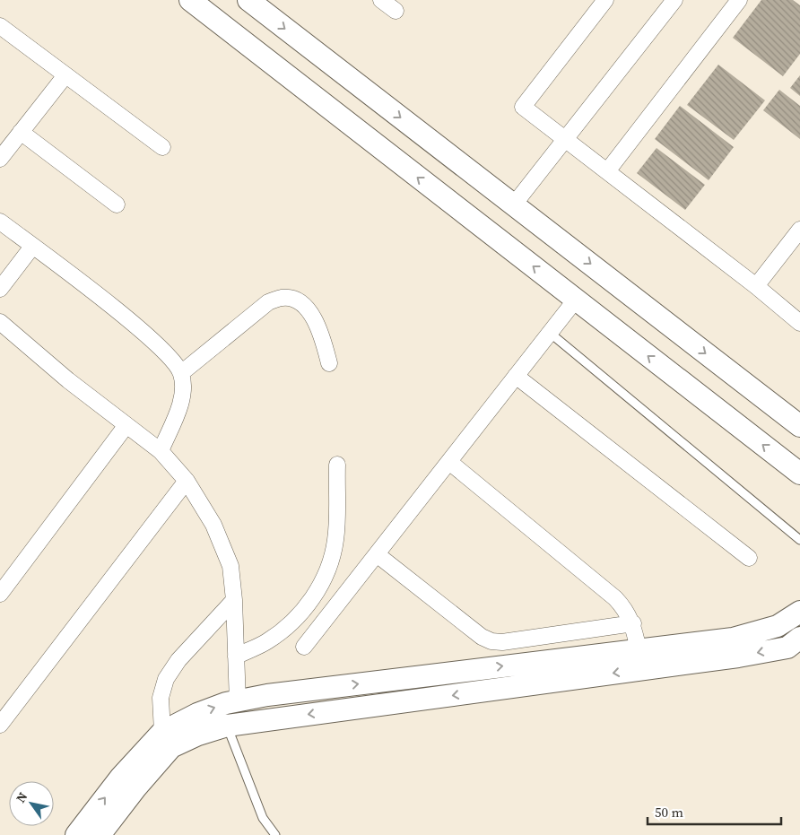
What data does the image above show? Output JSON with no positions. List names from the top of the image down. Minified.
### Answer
{"scale_bar":"50 m","north":"top left"}
